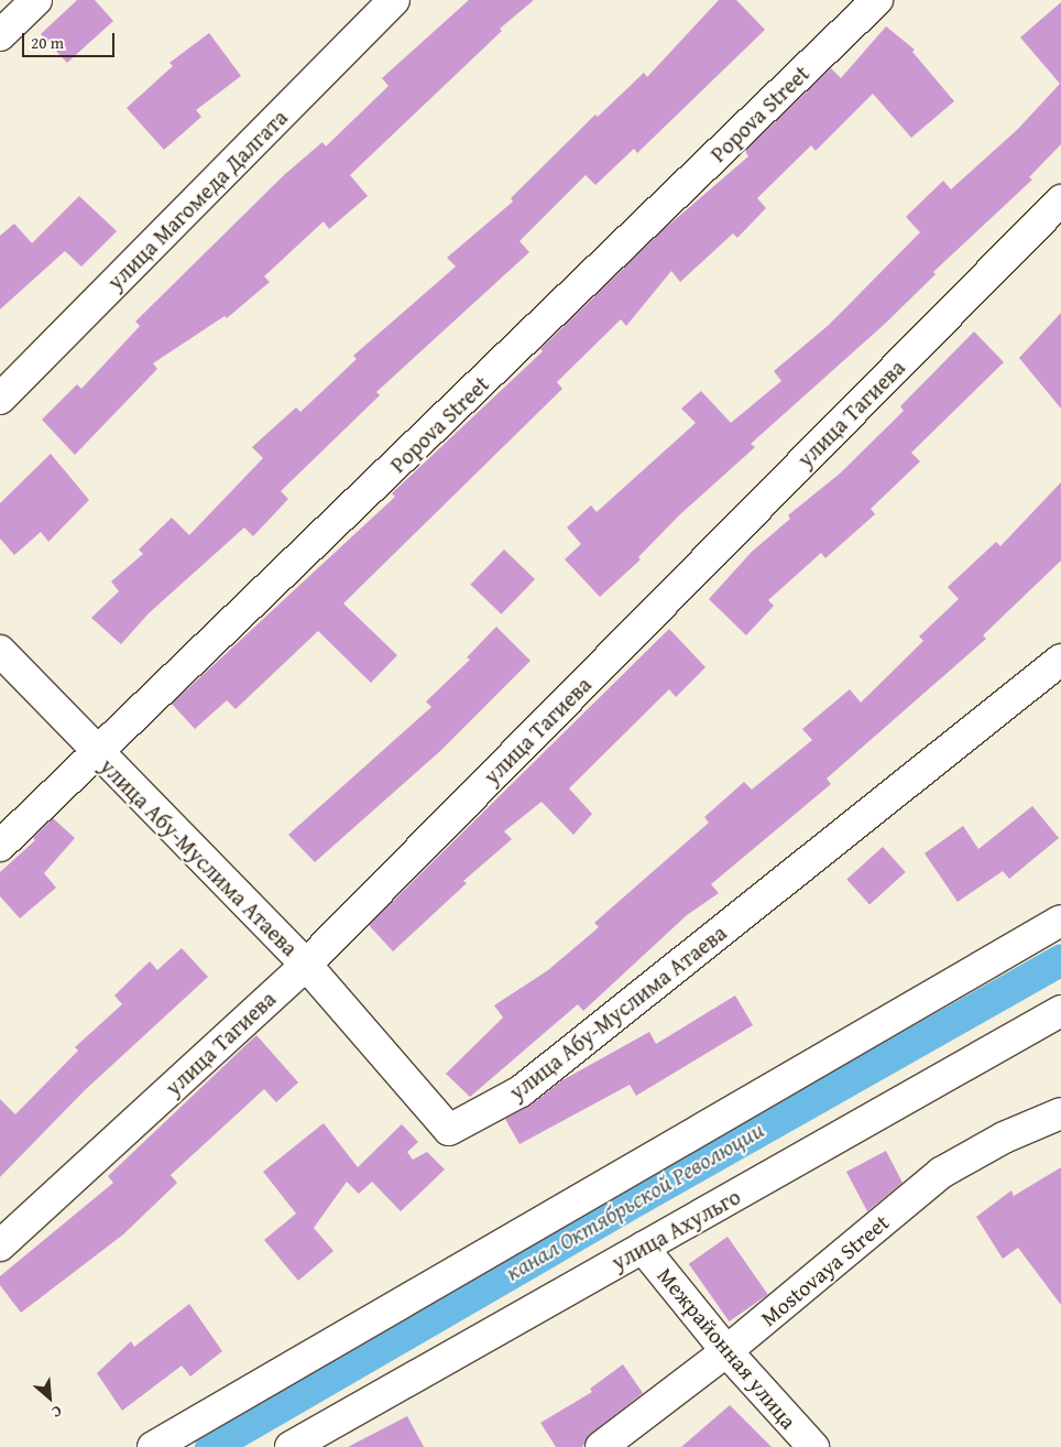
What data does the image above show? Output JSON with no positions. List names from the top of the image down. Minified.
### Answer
{"streets":{"street":["Popova Street","улица Магомеда Далгата","улица Тагиева","улица Абу-Муслима Атаева","улица Ахульго","Mostovaya Street","Межрайонная улица"]},"crossings":[["Popova Street","улица Абу-Муслима Атаева"],["улица Тагиева","улица Абу-Муслима Атаева"],["улица Ахульго","Межрайонная улица"],["Mostovaya Street","Межрайонная улица"]],"water":["канал Октябрьской Революции"],"scale_bar":"20 m","north":"bottom right"}
